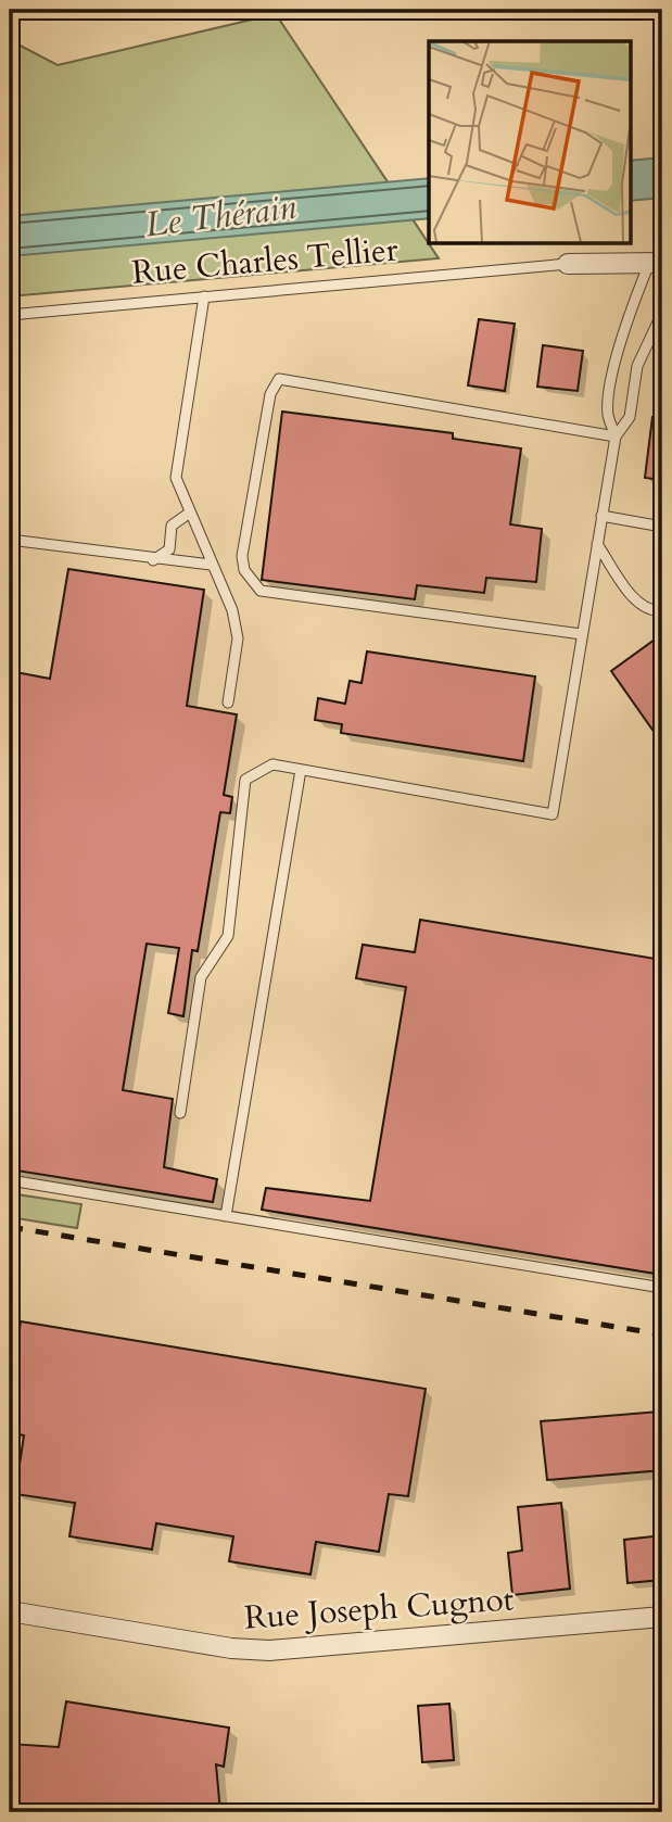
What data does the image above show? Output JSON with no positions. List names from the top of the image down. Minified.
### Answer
{"streets":{"street":["Rue Charles Tellier","Rue Joseph Cugnot"]},"water":["Le Thérain"]}
